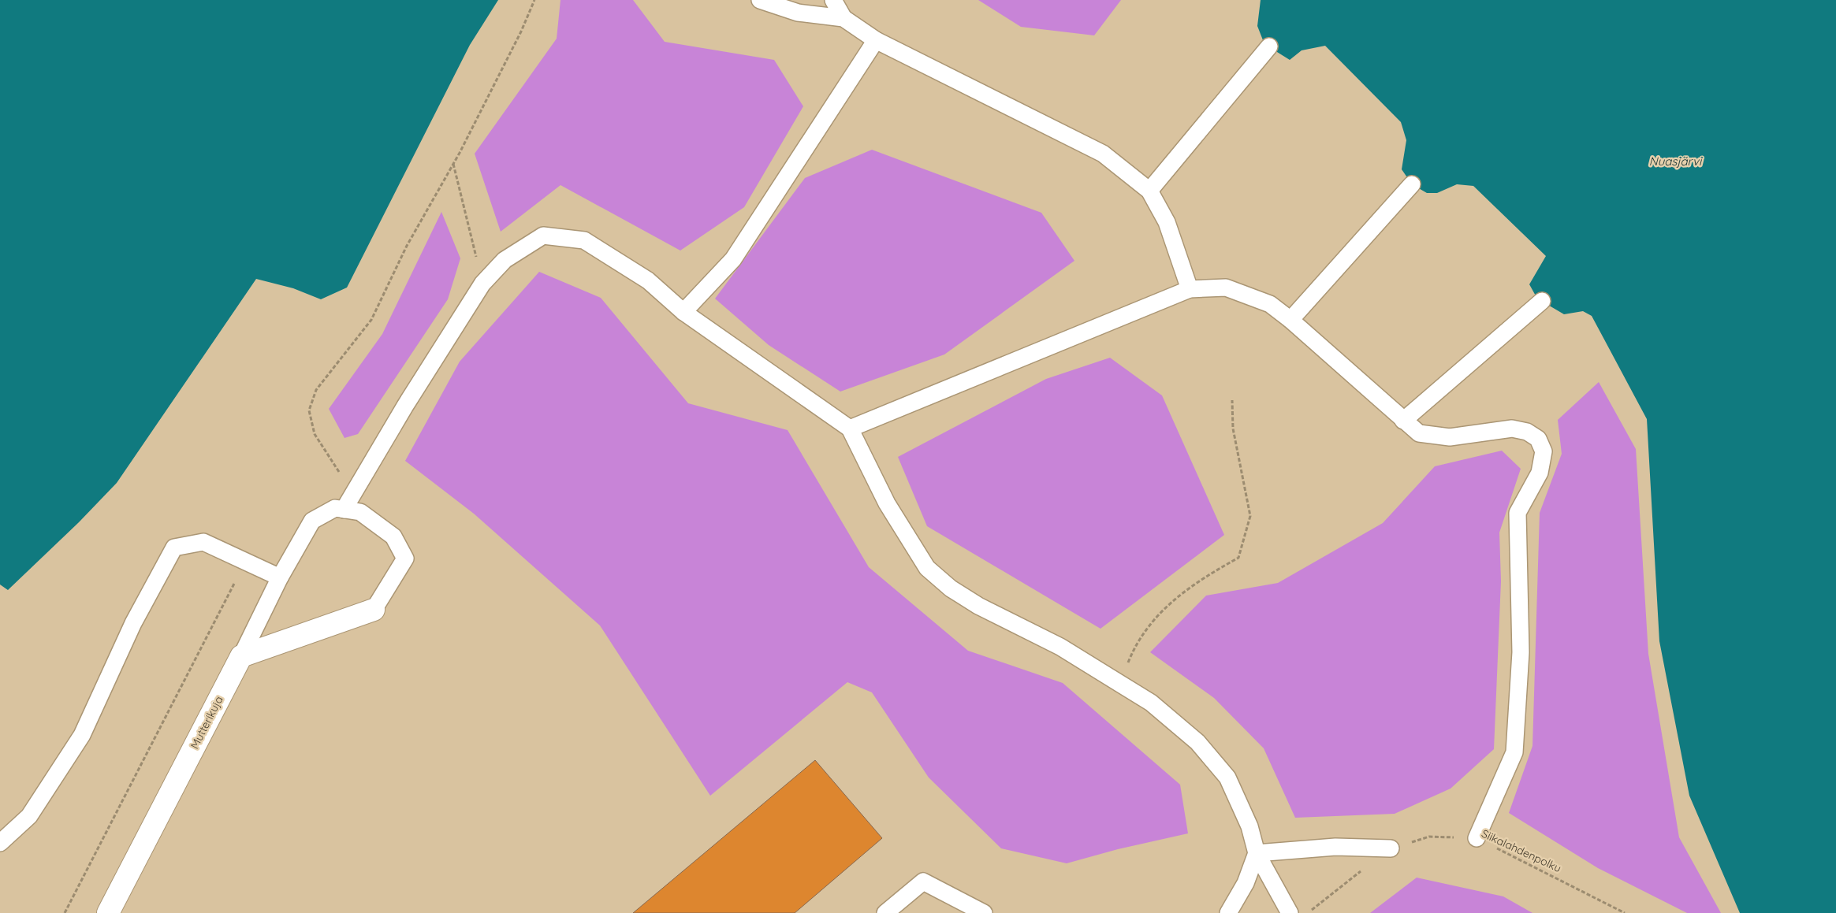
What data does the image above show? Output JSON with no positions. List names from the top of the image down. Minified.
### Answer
{"streets":{"street":["Mutterikuja"],"path":["Siikalahdenpolku"]},"water":["Nuasjärvi"]}
